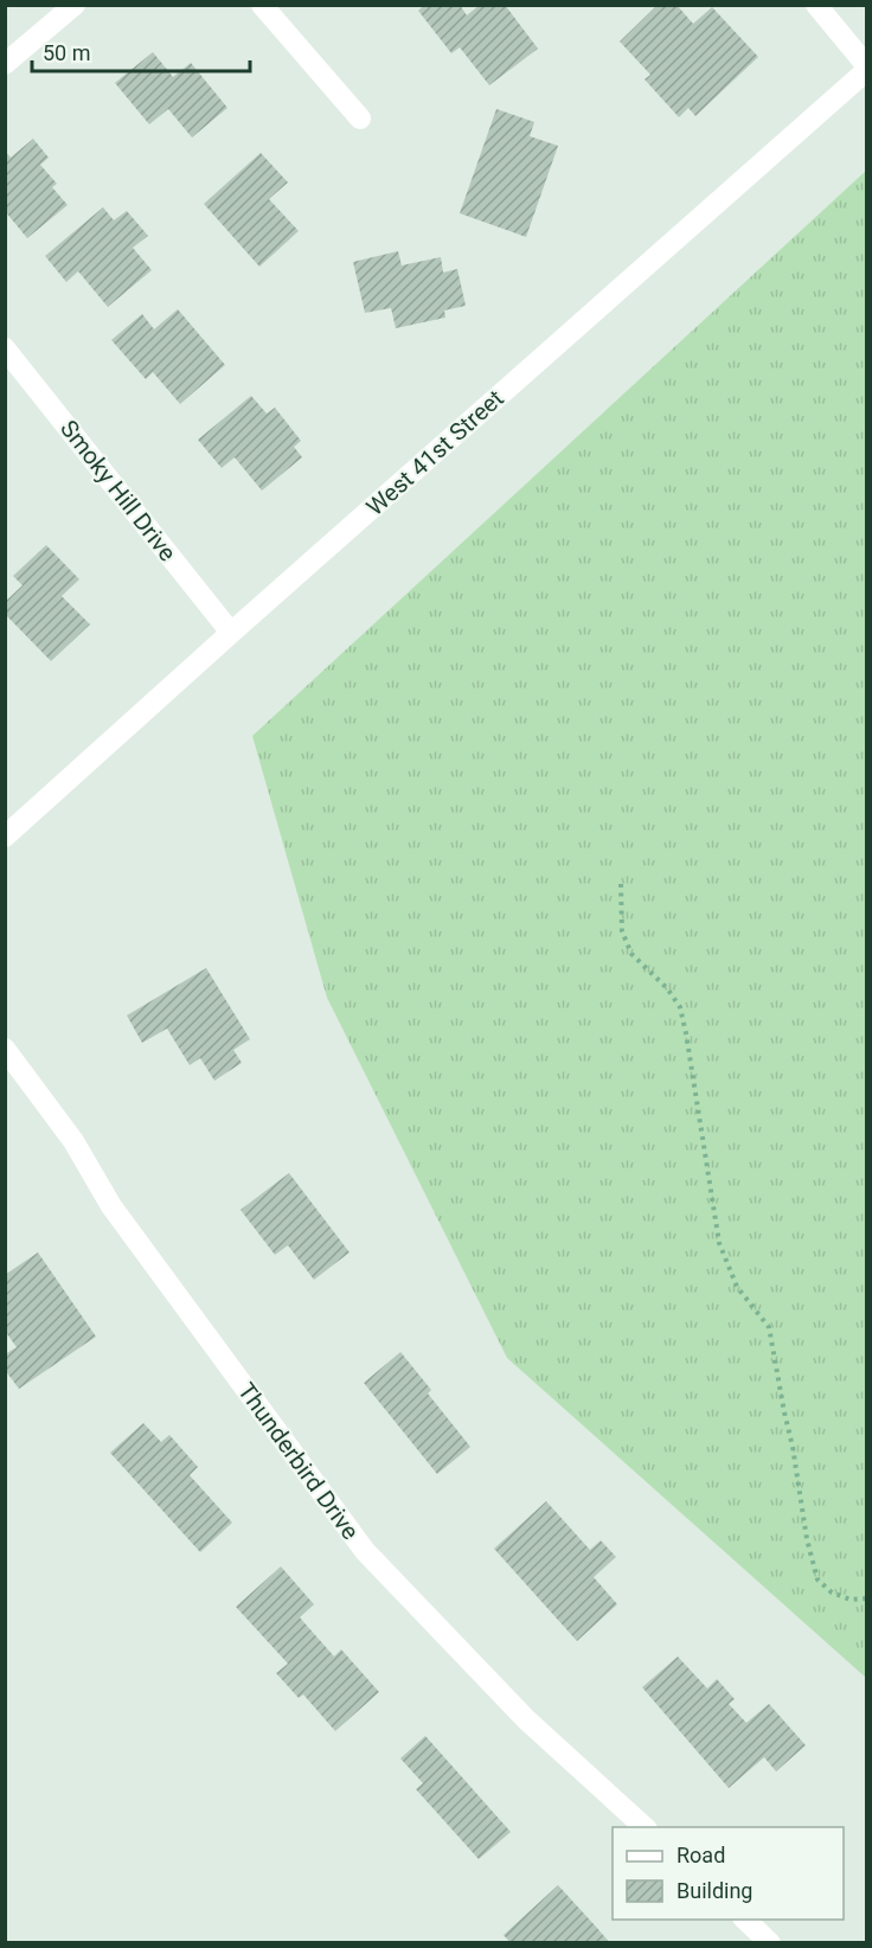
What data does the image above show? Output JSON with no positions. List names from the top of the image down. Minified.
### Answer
{"streets":{"street":["West 41st Street","Smoky Hill Drive","Thunderbird Drive"]},"crossings":[["West 41st Street","Smoky Hill Drive"]],"legend":["Road","Building"],"scale_bar":"50 m"}
